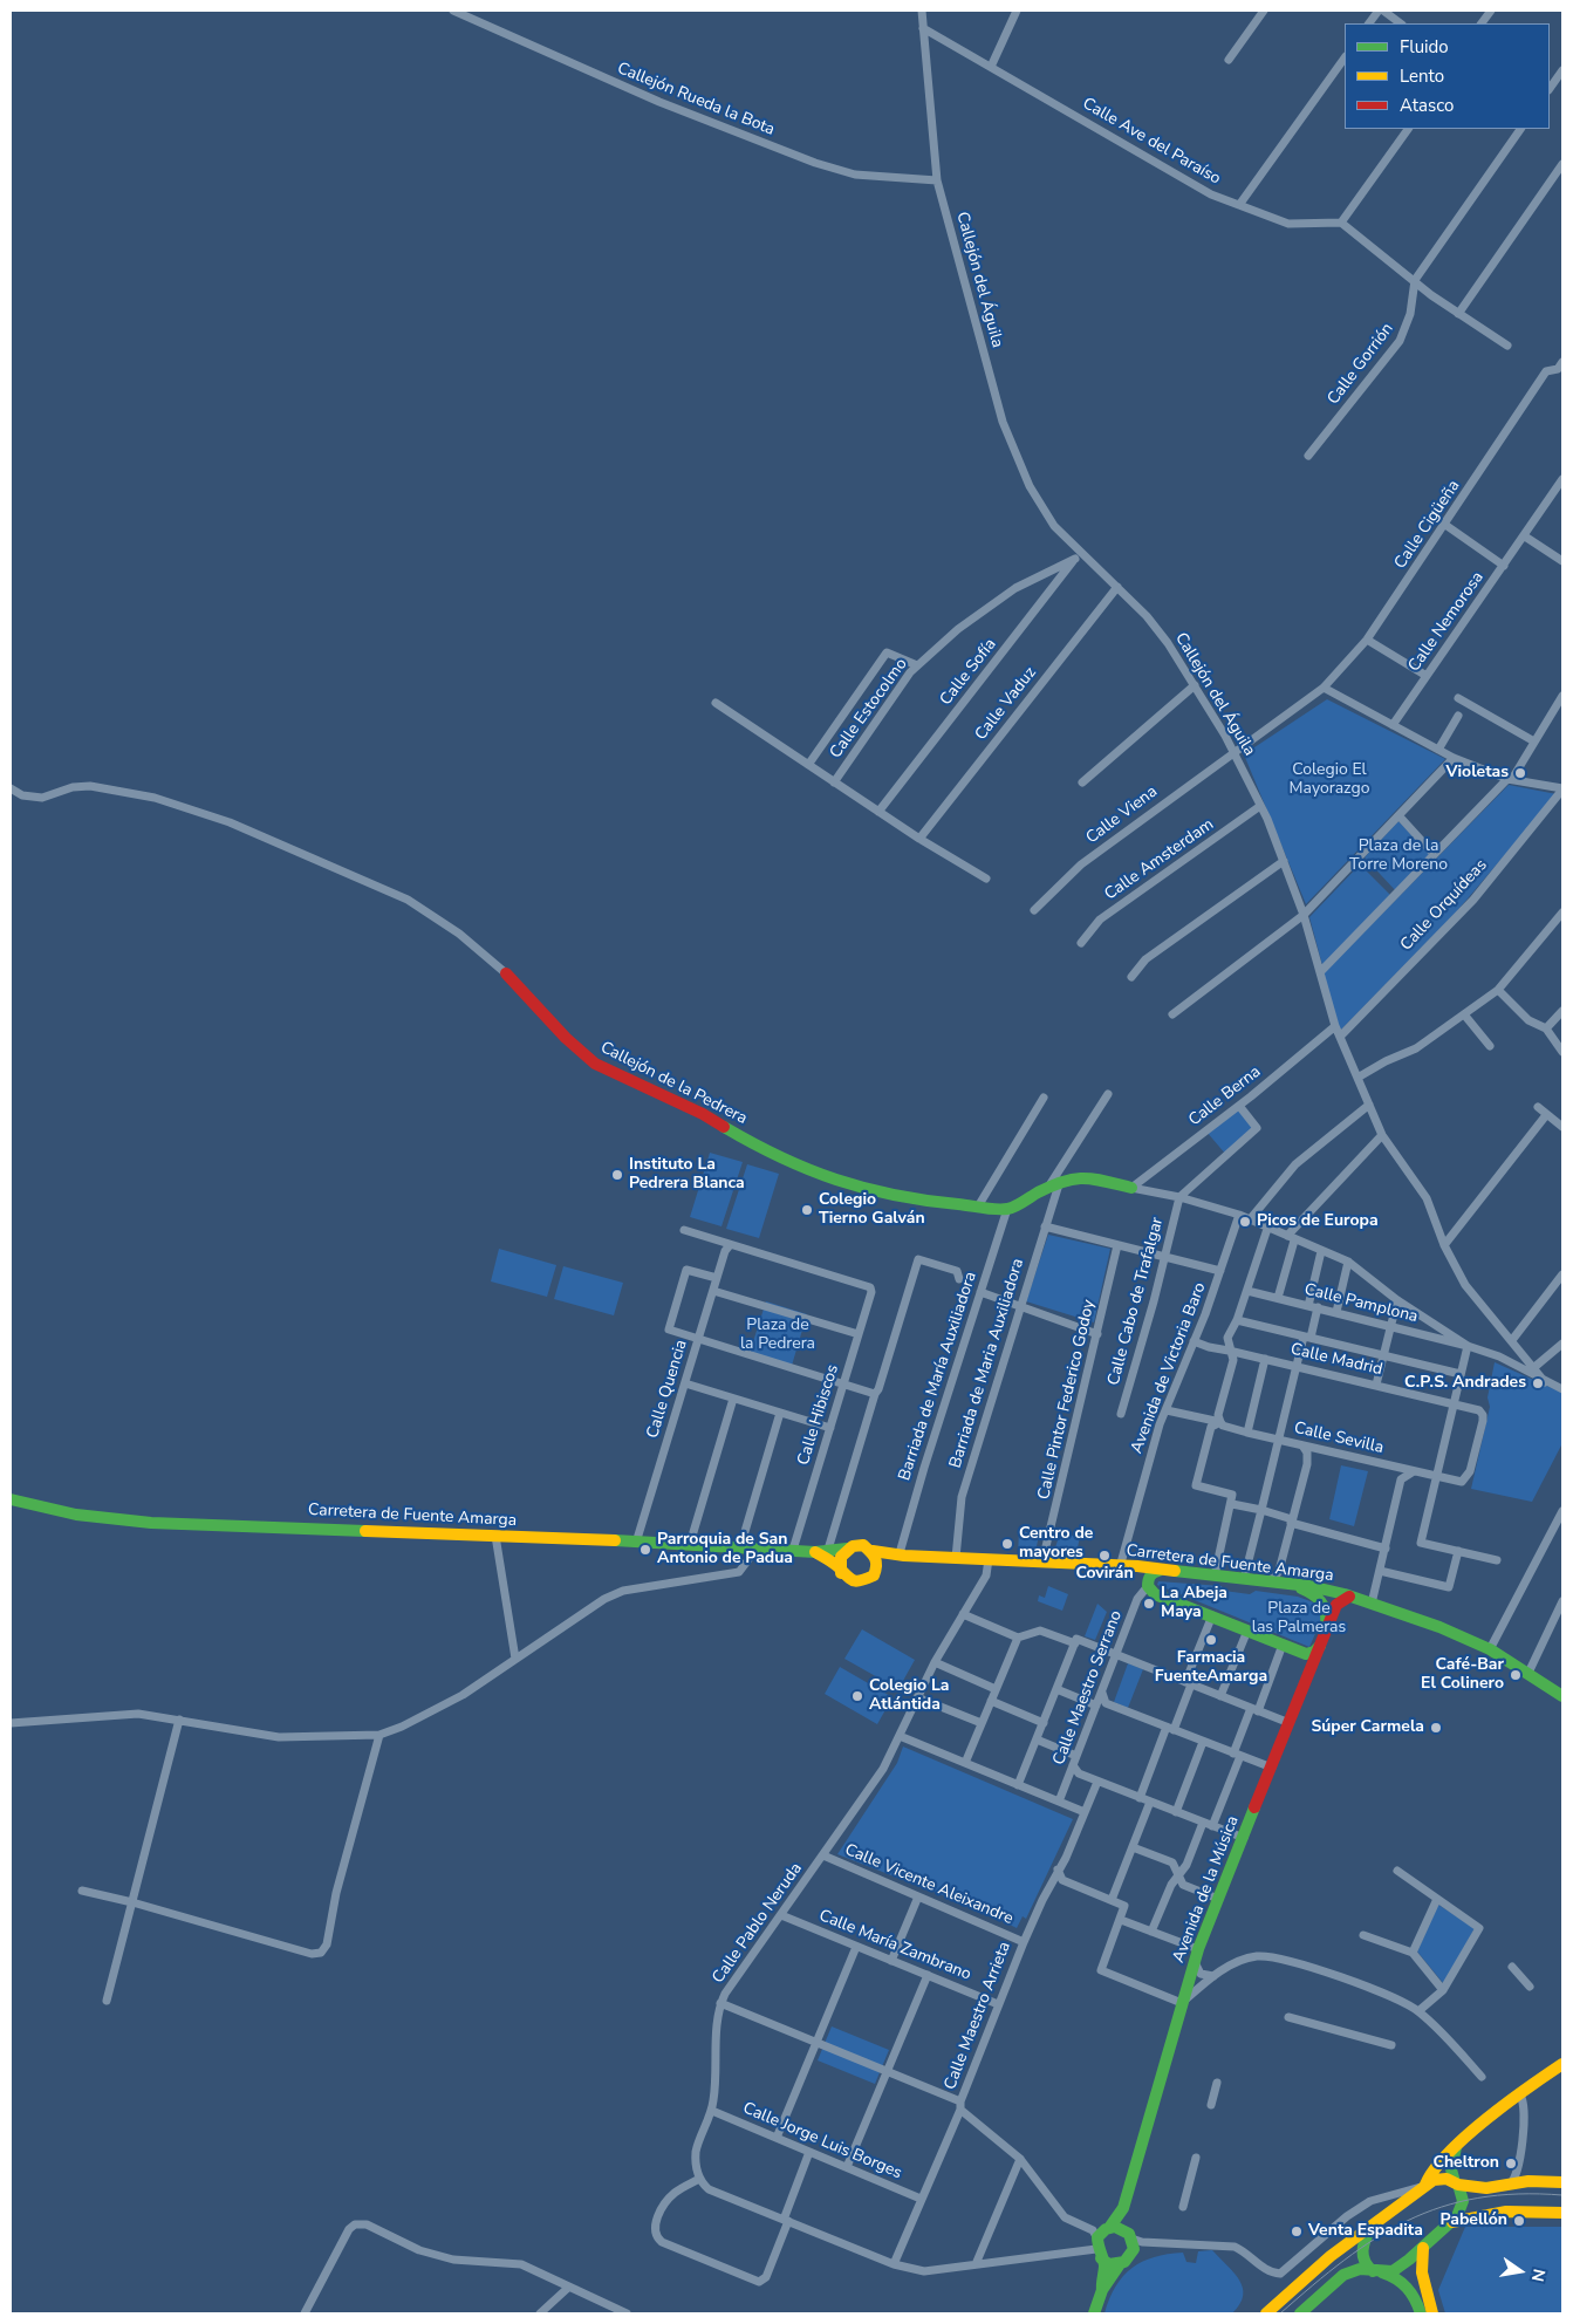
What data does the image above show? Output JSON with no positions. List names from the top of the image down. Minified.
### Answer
{"streets":{"street":["Callejón Rueda la Bota","Calle Ave del Paraíso","Callejón del Águila","Calle Gorrión","Calle Cigüeña","Calle Nemorosa","Calle Sofía","Calle Vaduz","Calle Estocolmo","Calle Viena","Calle Amsterdam","Calle Orquídeas","Callejón de la Pedrera","Calle Berna","Calle Cabo de Trafalgar","Calle Pamplona","Calle Madrid","Barriada de Maria Auxiliadora","Avenida de Victoria Baro","Barriada de María Auxiliadora","Calle Quencia","Calle Pintor Federico Godoy","Calle Hibiscos","Calle Sevilla","Carretera de Fuente Amarga","Calle Maestro Serrano","Calle Vicente Aleixandre","Avenida de la Música","Calle Pablo Neruda","Calle María Zambrano","Calle Maestro Arrieta","Calle Jorge Luis Borges"]},"crossings":[["Callejón Rueda la Bota","Callejón del Águila"],["Calle Ave del Paraíso","Callejón del Águila"],["Callejón del Águila","Calle Sofía"],["Callejón del Águila","Calle Vaduz"],["Callejón del Águila","Calle Estocolmo"],["Callejón del Águila","Calle Viena"],["Callejón del Águila","Calle Amsterdam"],["Callejón del Águila","Calle Orquídeas"],["Callejón del Águila","Calle Berna"],["Callejón del Águila","Calle Pamplona"],["Calle Cigüeña","Calle Viena"],["Calle Sofía","Calle Estocolmo"],["Callejón de la Pedrera","Barriada de María Auxiliadora"],["Calle Madrid","Avenida de Victoria Baro"],["Calle Madrid","Calle Sevilla"],["Barriada de Maria Auxiliadora","Carretera de Fuente Amarga"],["Avenida de Victoria Baro","Calle Sevilla"],["Avenida de Victoria Baro","Carretera de Fuente Amarga"],["Barriada de María Auxiliadora","Carretera de Fuente Amarga"],["Calle Quencia","Calle Hibiscos"],["Calle Quencia","Carretera de Fuente Amarga"],["Calle Pintor Federico Godoy","Carretera de Fuente Amarga"],["Calle Hibiscos","Carretera de Fuente Amarga"],["Carretera de Fuente Amarga","Avenida de la Música"],["Carretera de Fuente Amarga","Calle Pablo Neruda"],["Calle Vicente Aleixandre","Calle Pablo Neruda"],["Calle Vicente Aleixandre","Calle Maestro Arrieta"],["Calle Pablo Neruda","Calle María Zambrano"],["Calle Pablo Neruda","Calle Jorge Luis Borges"],["Calle María Zambrano","Calle Maestro Arrieta"],["Calle Maestro Arrieta","Calle Jorge Luis Borges"]],"parks":["Colegio El Mayorazgo","Plaza de la Torre Moreno","Plaza de la Pedrera","Plaza de las Palmeras"],"places":["Violetas","Instituto La Pedrera Blanca","Colegio Tierno Galván","Picos de Europa","C.P.S. Andrades","Centro de mayores","Parroquia de San Antonio de Padua","Covirán","La Abeja Maya","Farmacia FuenteAmarga","Café-Bar El Colinero","Colegio La Atlántida","Súper Carmela","Cheltron","Pabellón","Venta Espadita"],"legend":["Fluido","Lento","Atasco"],"north":"right"}
